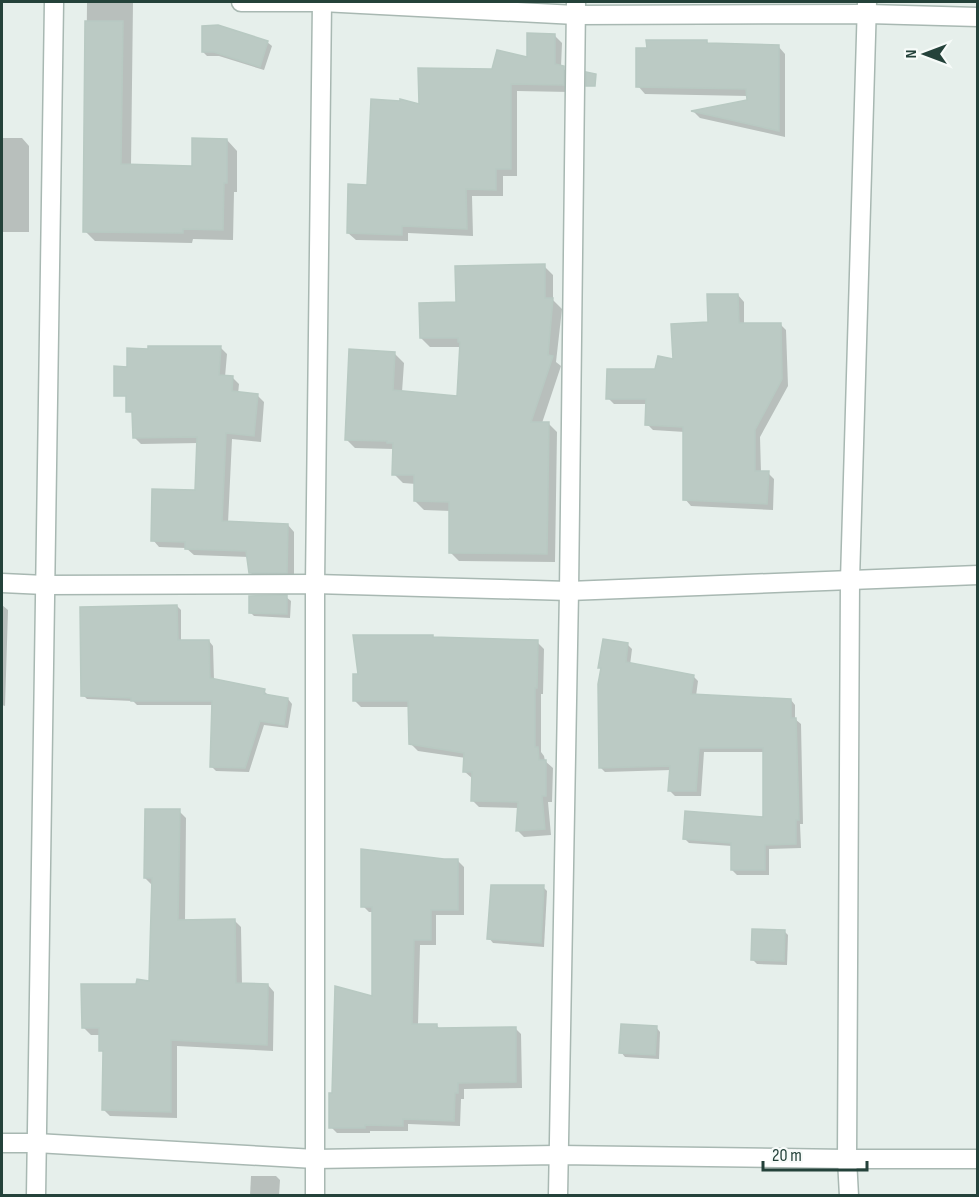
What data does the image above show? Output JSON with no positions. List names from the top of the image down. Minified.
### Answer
{"scale_bar":"20 m","north":"left"}
